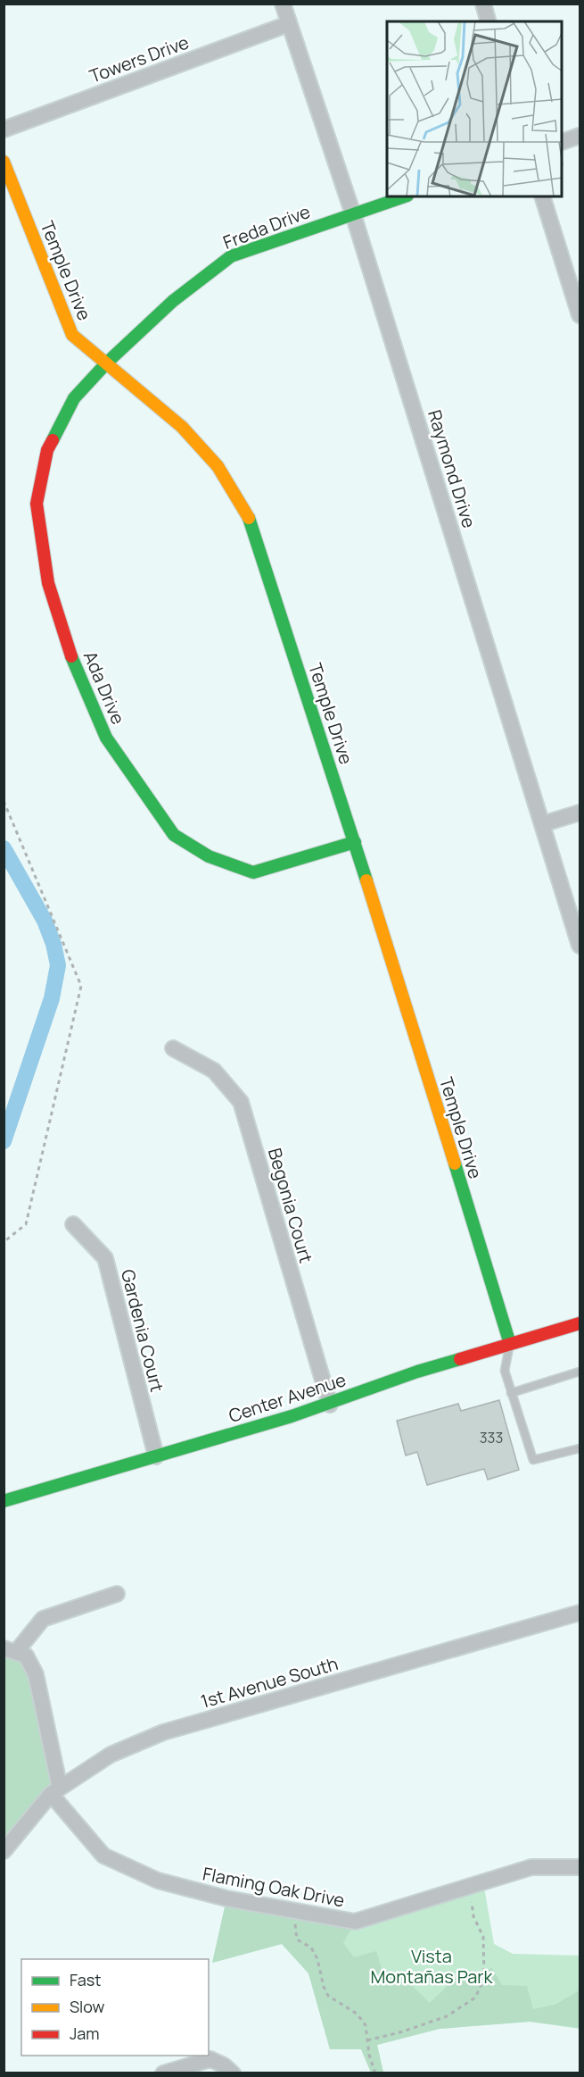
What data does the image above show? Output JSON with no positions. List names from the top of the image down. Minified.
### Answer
{"streets":{"street":["Towers Drive","Freda Drive","Temple Drive","Raymond Drive","Ada Drive","Begonia Court","Gardenia Court","Center Avenue","1st Avenue South","Flaming Oak Drive"]},"crossings":[["Towers Drive","Raymond Drive"],["Freda Drive","Temple Drive"],["Freda Drive","Raymond Drive"],["Freda Drive","Ada Drive"],["Temple Drive","Ada Drive"],["Temple Drive","Center Avenue"],["Begonia Court","Center Avenue"],["Gardenia Court","Center Avenue"],["1st Avenue South","Flaming Oak Drive"]],"parks":["Vista Montañas Park"],"house_numbers":["333"],"legend":["Fast","Slow","Jam"]}
